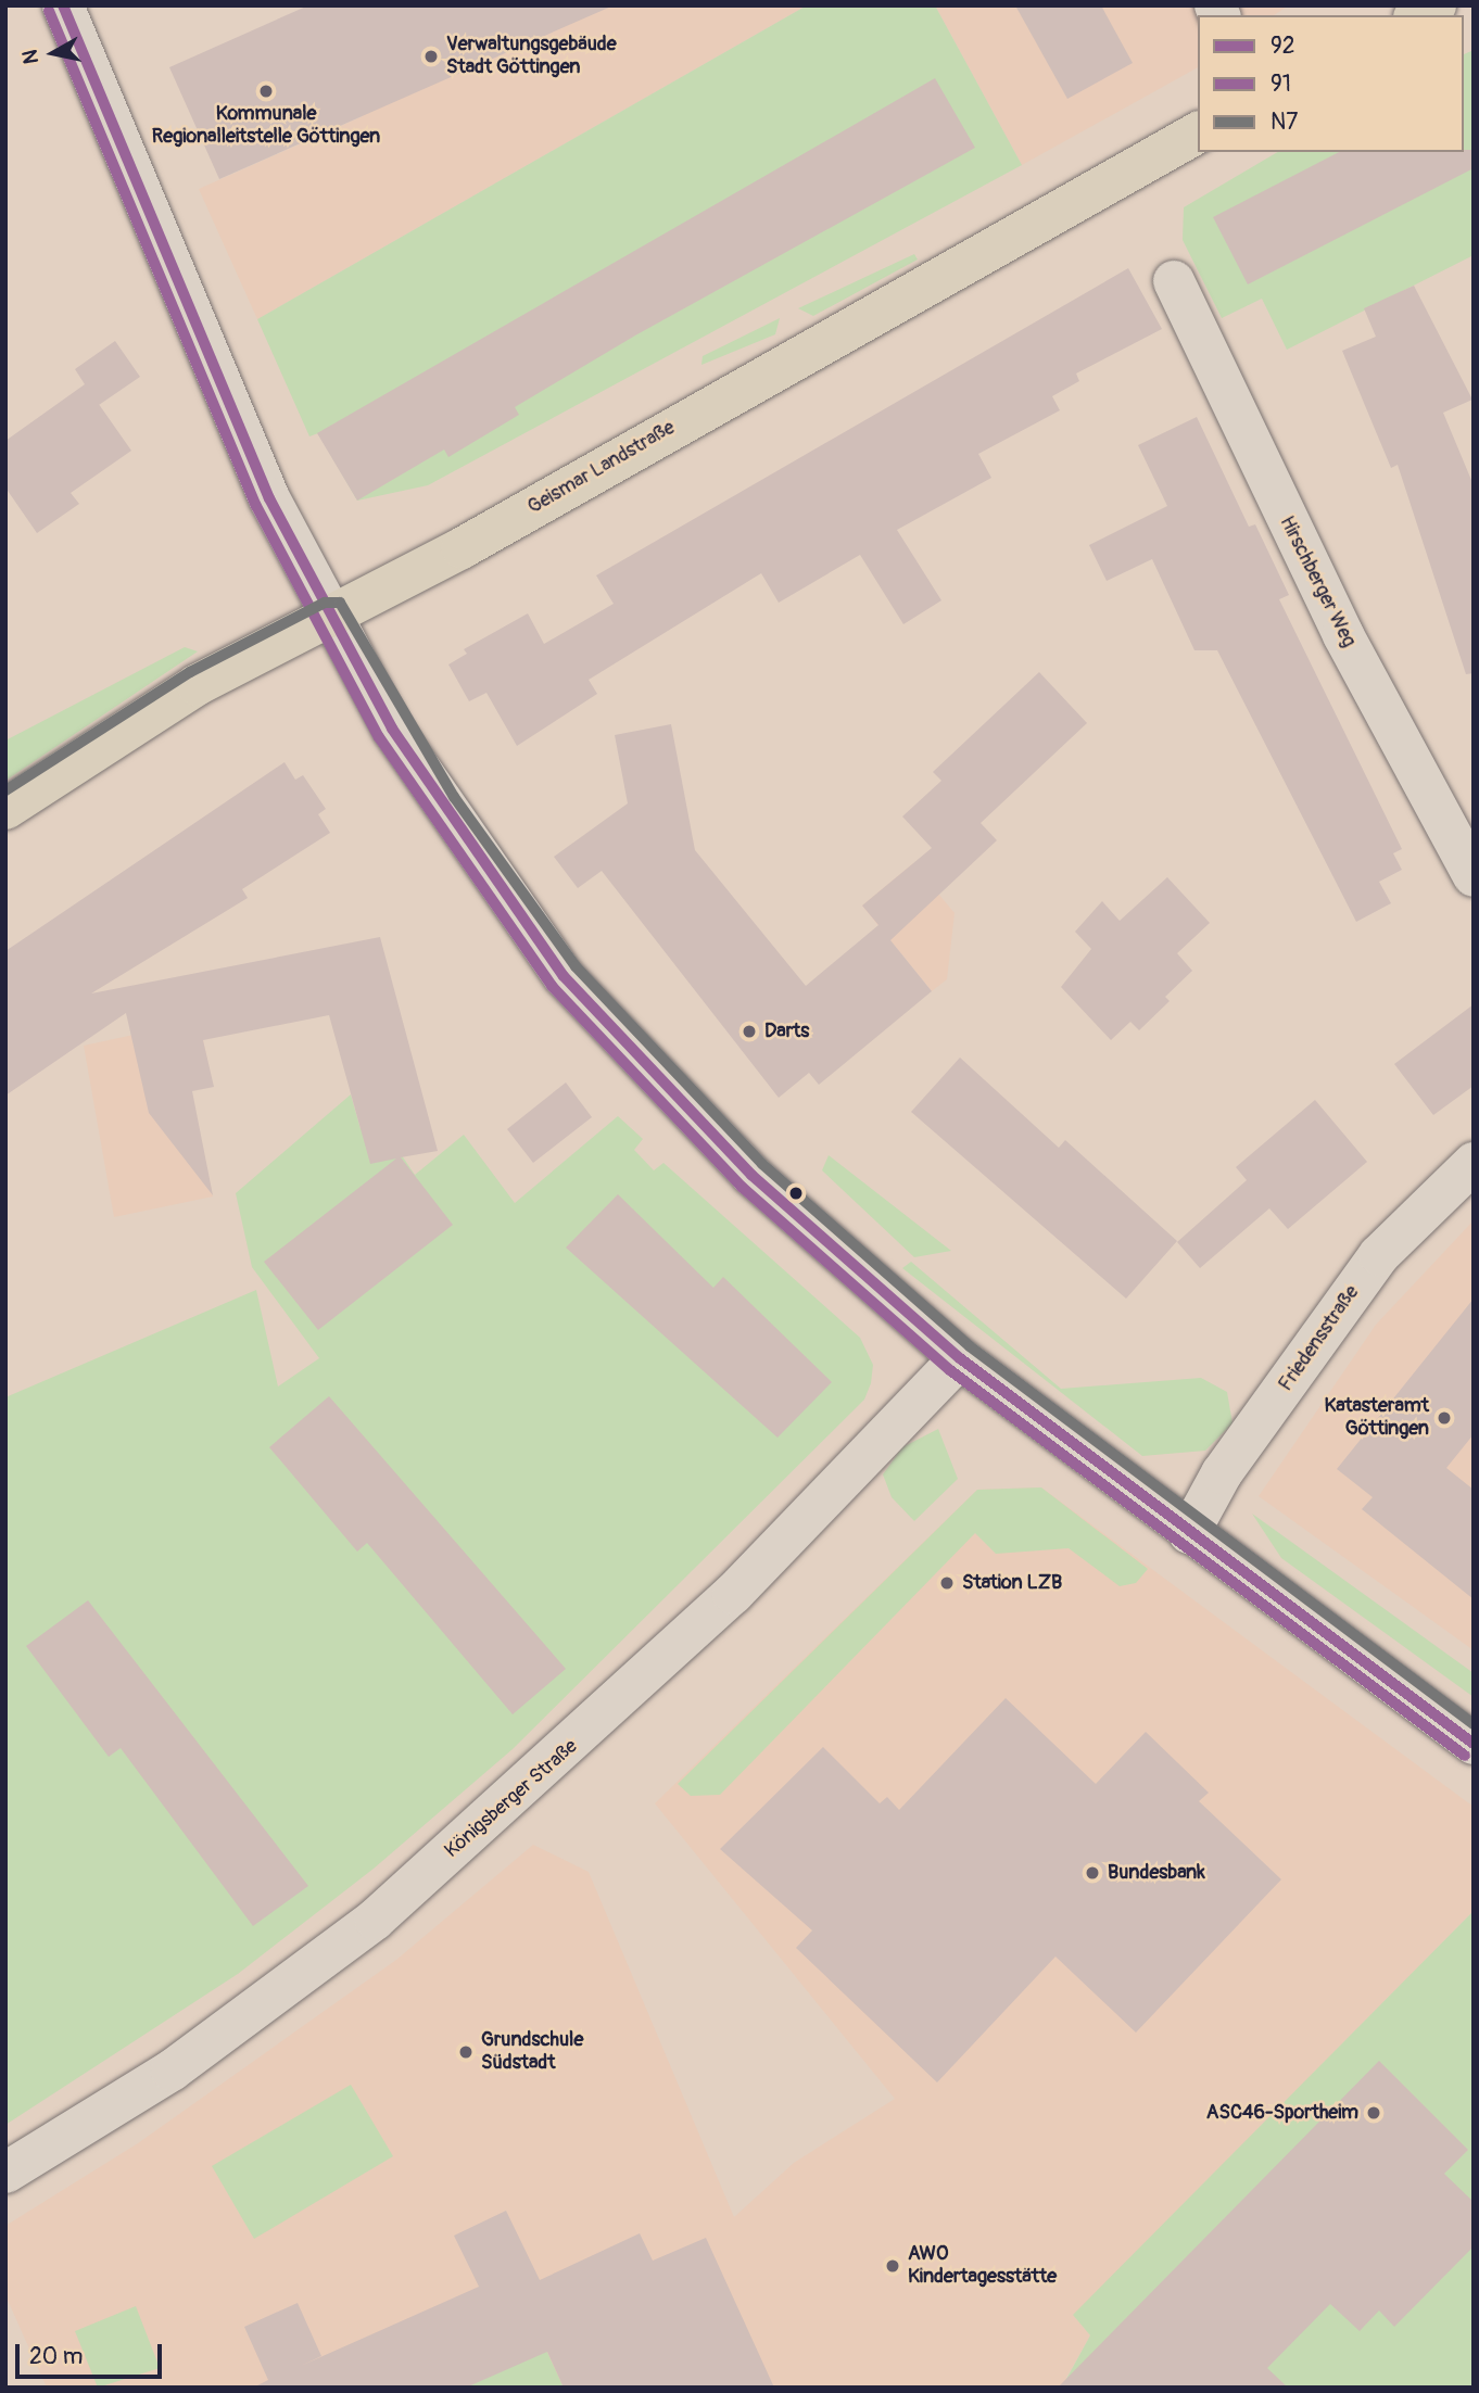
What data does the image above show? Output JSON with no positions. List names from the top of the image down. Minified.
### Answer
{"streets":{"main road":["Geismar Landstraße"],"street":["Hirschberger Weg","Friedensstraße","Königsberger Straße"]},"places":["Verwaltungsgebäude Stadt Göttingen","Kommunale Regionalleitstelle Göttingen","Darts","Katasteramt Göttingen","Station LZB","Bundesbank","Grundschule Südstadt","ASC46-Sportheim","AWO Kindertagesstätte"],"lines":["transit line 92","transit line 91","transit line N7"],"legend":["92","91","N7"],"scale_bar":"20 m","north":"left"}
